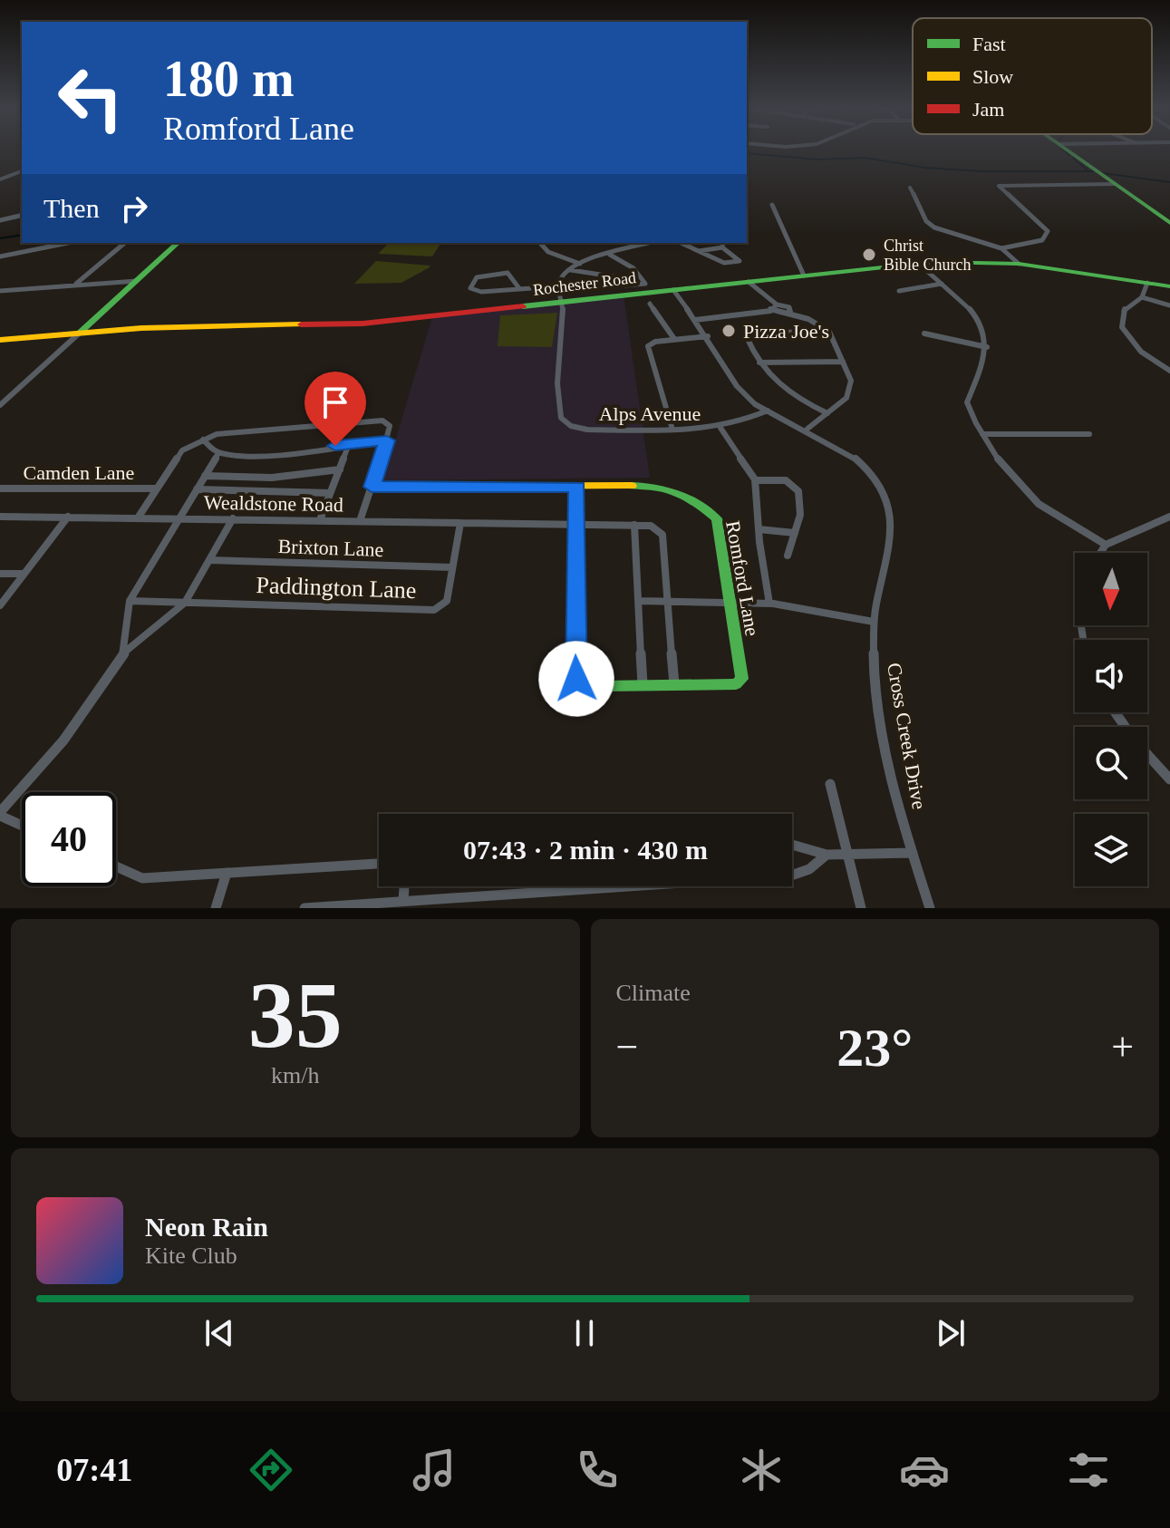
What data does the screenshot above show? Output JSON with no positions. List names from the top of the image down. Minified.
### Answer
{"streets":{"street":["Rochester Road","Alps Avenue","Camden Lane","Wealdstone Road","Brixton Lane","Romford Lane","Paddington Lane","Cross Creek Drive"]},"crossings":[["Rochester Road","Alps Avenue"],["Rochester Road","Cross Creek Drive"],["Alps Avenue","Cross Creek Drive"],["Wealdstone Road","Romford Lane"],["Wealdstone Road","Paddington Lane"],["Brixton Lane","Paddington Lane"]],"places":["Christ Bible Church","Pizza Joe's"],"legend":["Fast","Slow","Jam"],"north":"bottom","page":{"turn":["180 m","Romford Lane"],"then":"Then","limit":"40","trip":"07:43 · 2 min · 430 m","tile":[["35","km/h"],"Climate"],"heat":["−","23°","+"],"song":["Neon Rain","Kite Club"],"tabs":"07:41"}}
